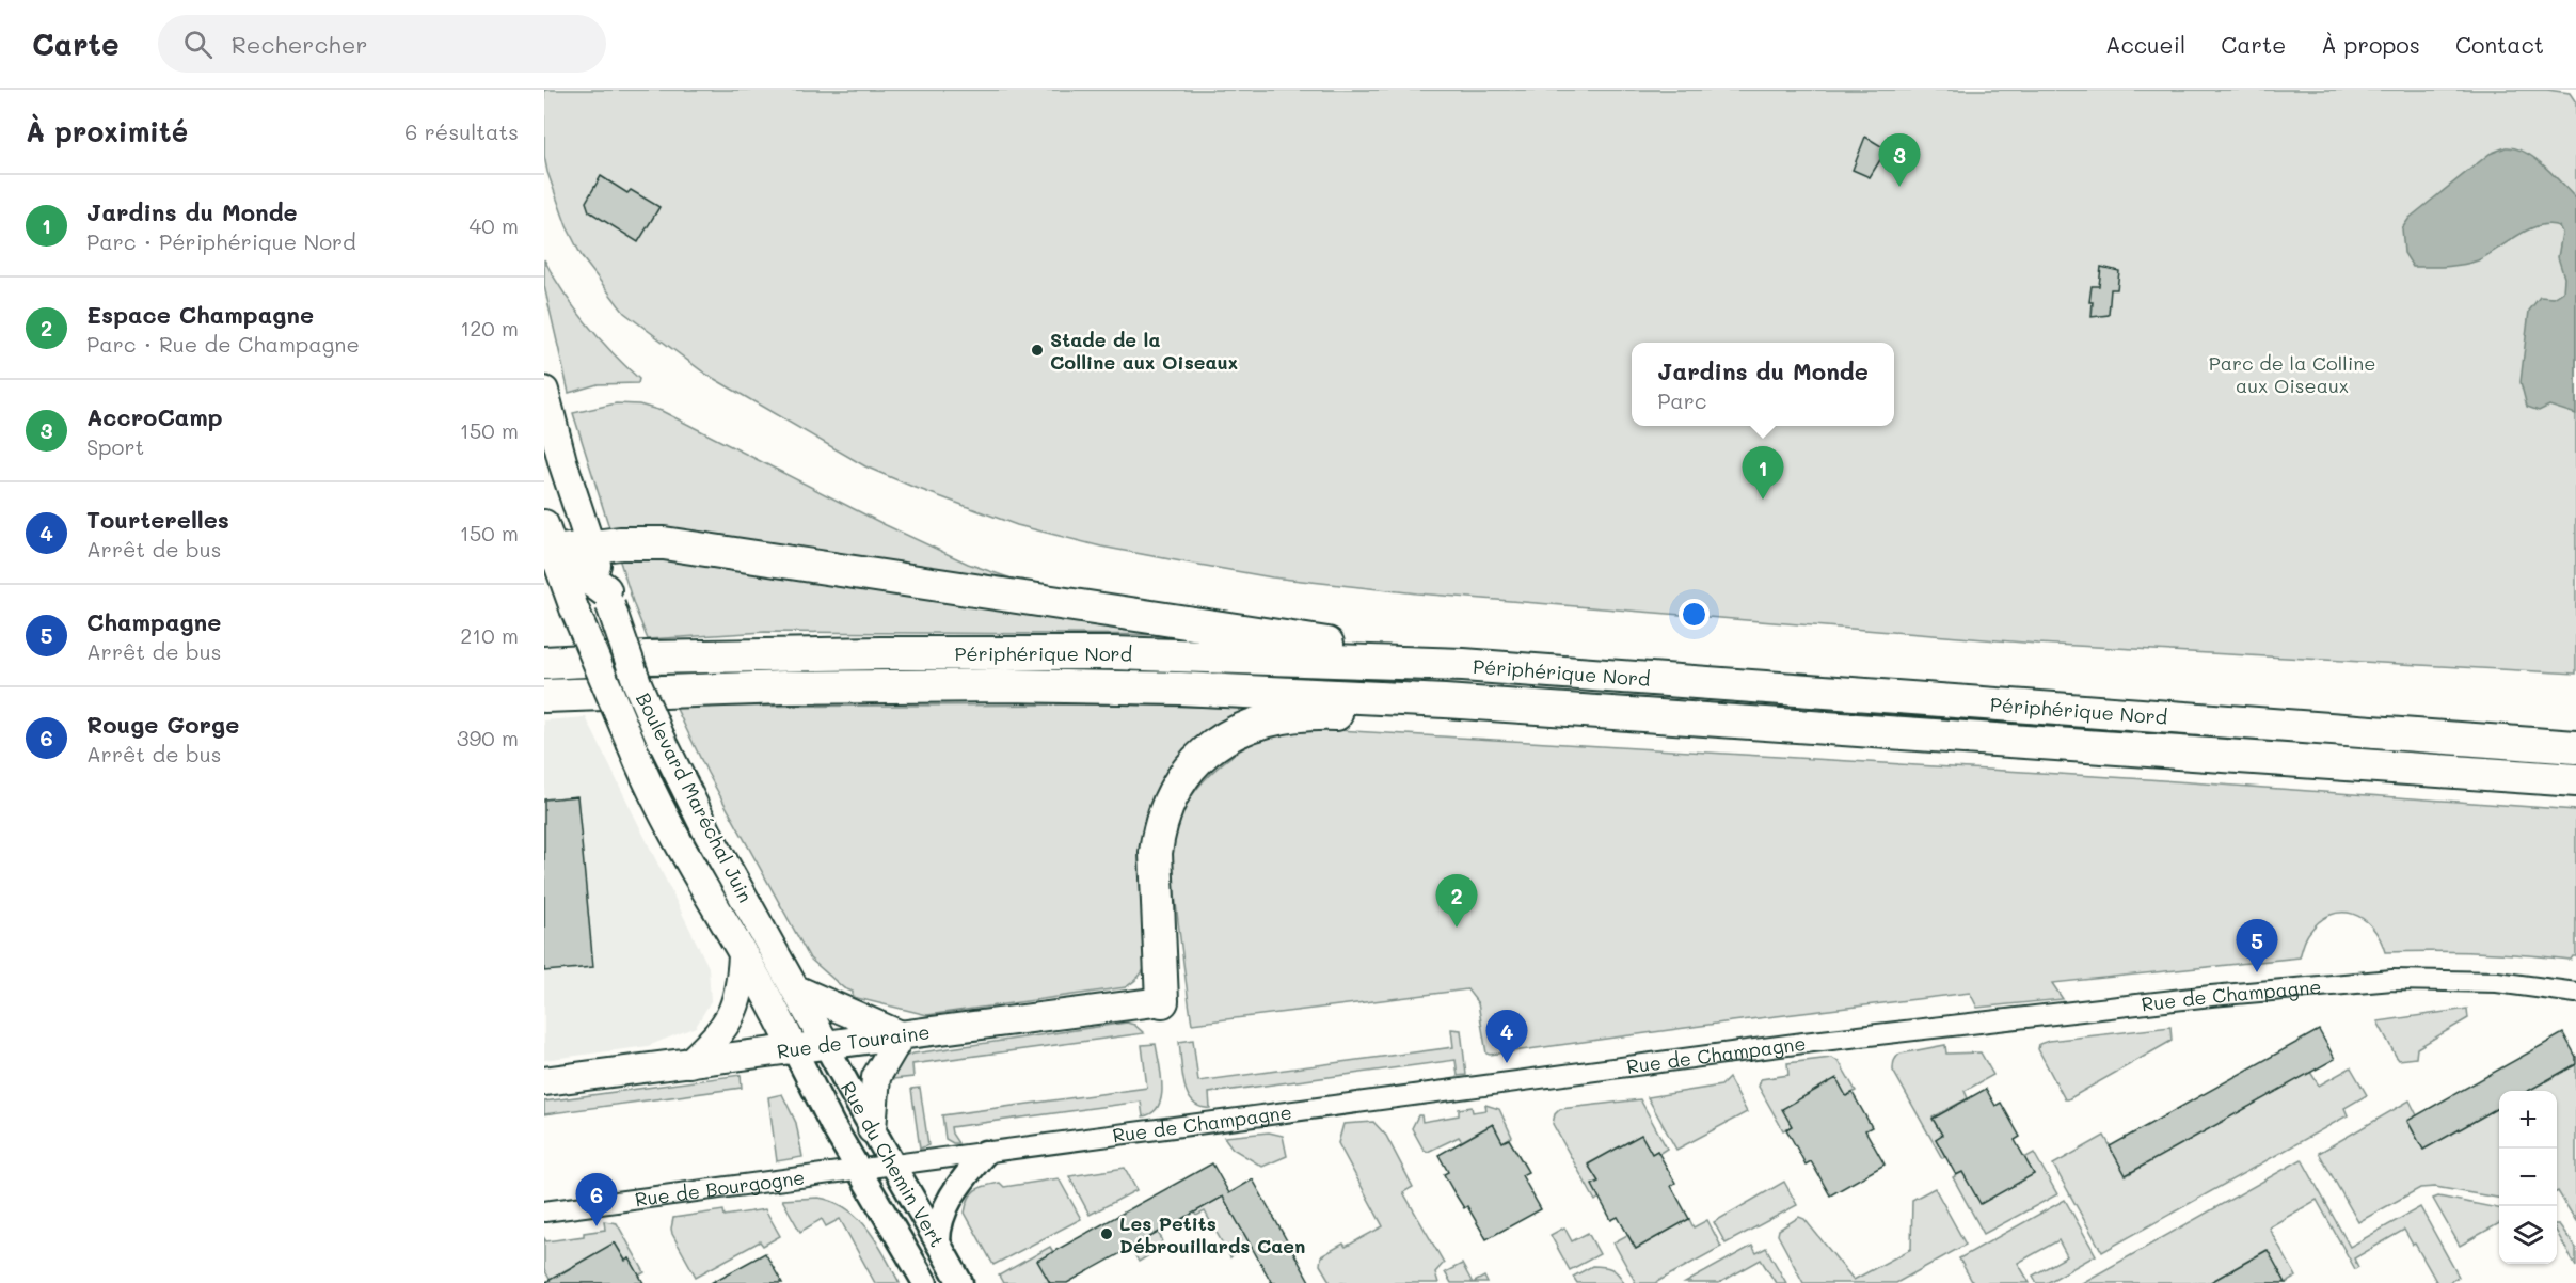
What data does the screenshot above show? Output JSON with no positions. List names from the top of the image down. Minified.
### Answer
{"streets":{"highway":["Périphérique Nord"],"main road":["Boulevard Maréchal Juin","Rue de Touraine"],"street":["Rue de Champagne","Rue du Chemin Vert","Rue de Bourgogne"]},"crossings":[["Boulevard Maréchal Juin","Rue de Touraine"],["Boulevard Maréchal Juin","Rue du Chemin Vert"],["Rue de Champagne","Rue du Chemin Vert"],["Rue de Champagne","Rue de Bourgogne"],["Rue de Touraine","Rue du Chemin Vert"],["Rue du Chemin Vert","Rue de Bourgogne"]],"parks":["Parc de la Colline aux Oiseaux"],"places":["Stade de la Colline aux Oiseaux","Les Petits Débrouillards Caen"],"page":{"header":"Carte","search":"Rechercher","nav":["Accueil","Carte","À propos","Contact"],"heading":["À proximité","6 résultats"],"pins":["3","1","2","5","4","6"],"list":[{"mark":"1","name":"Jardins du Monde","note":"Parc · Périphérique Nord","value":"40 m"},{"mark":"2","name":"Espace Champagne","note":"Parc · Rue de Champagne","value":"120 m"},{"mark":"3","name":"AccroCamp","note":"Sport","value":"150 m"},{"mark":"4","name":"Tourterelles","note":"Arrêt de bus","value":"150 m"},{"mark":"5","name":"Champagne","note":"Arrêt de bus","value":"210 m"},{"mark":"6","name":"Rouge Gorge","note":"Arrêt de bus","value":"390 m"}],"popup":["Jardins du Monde","Parc"],"map_buttons":["+","−"]}}
